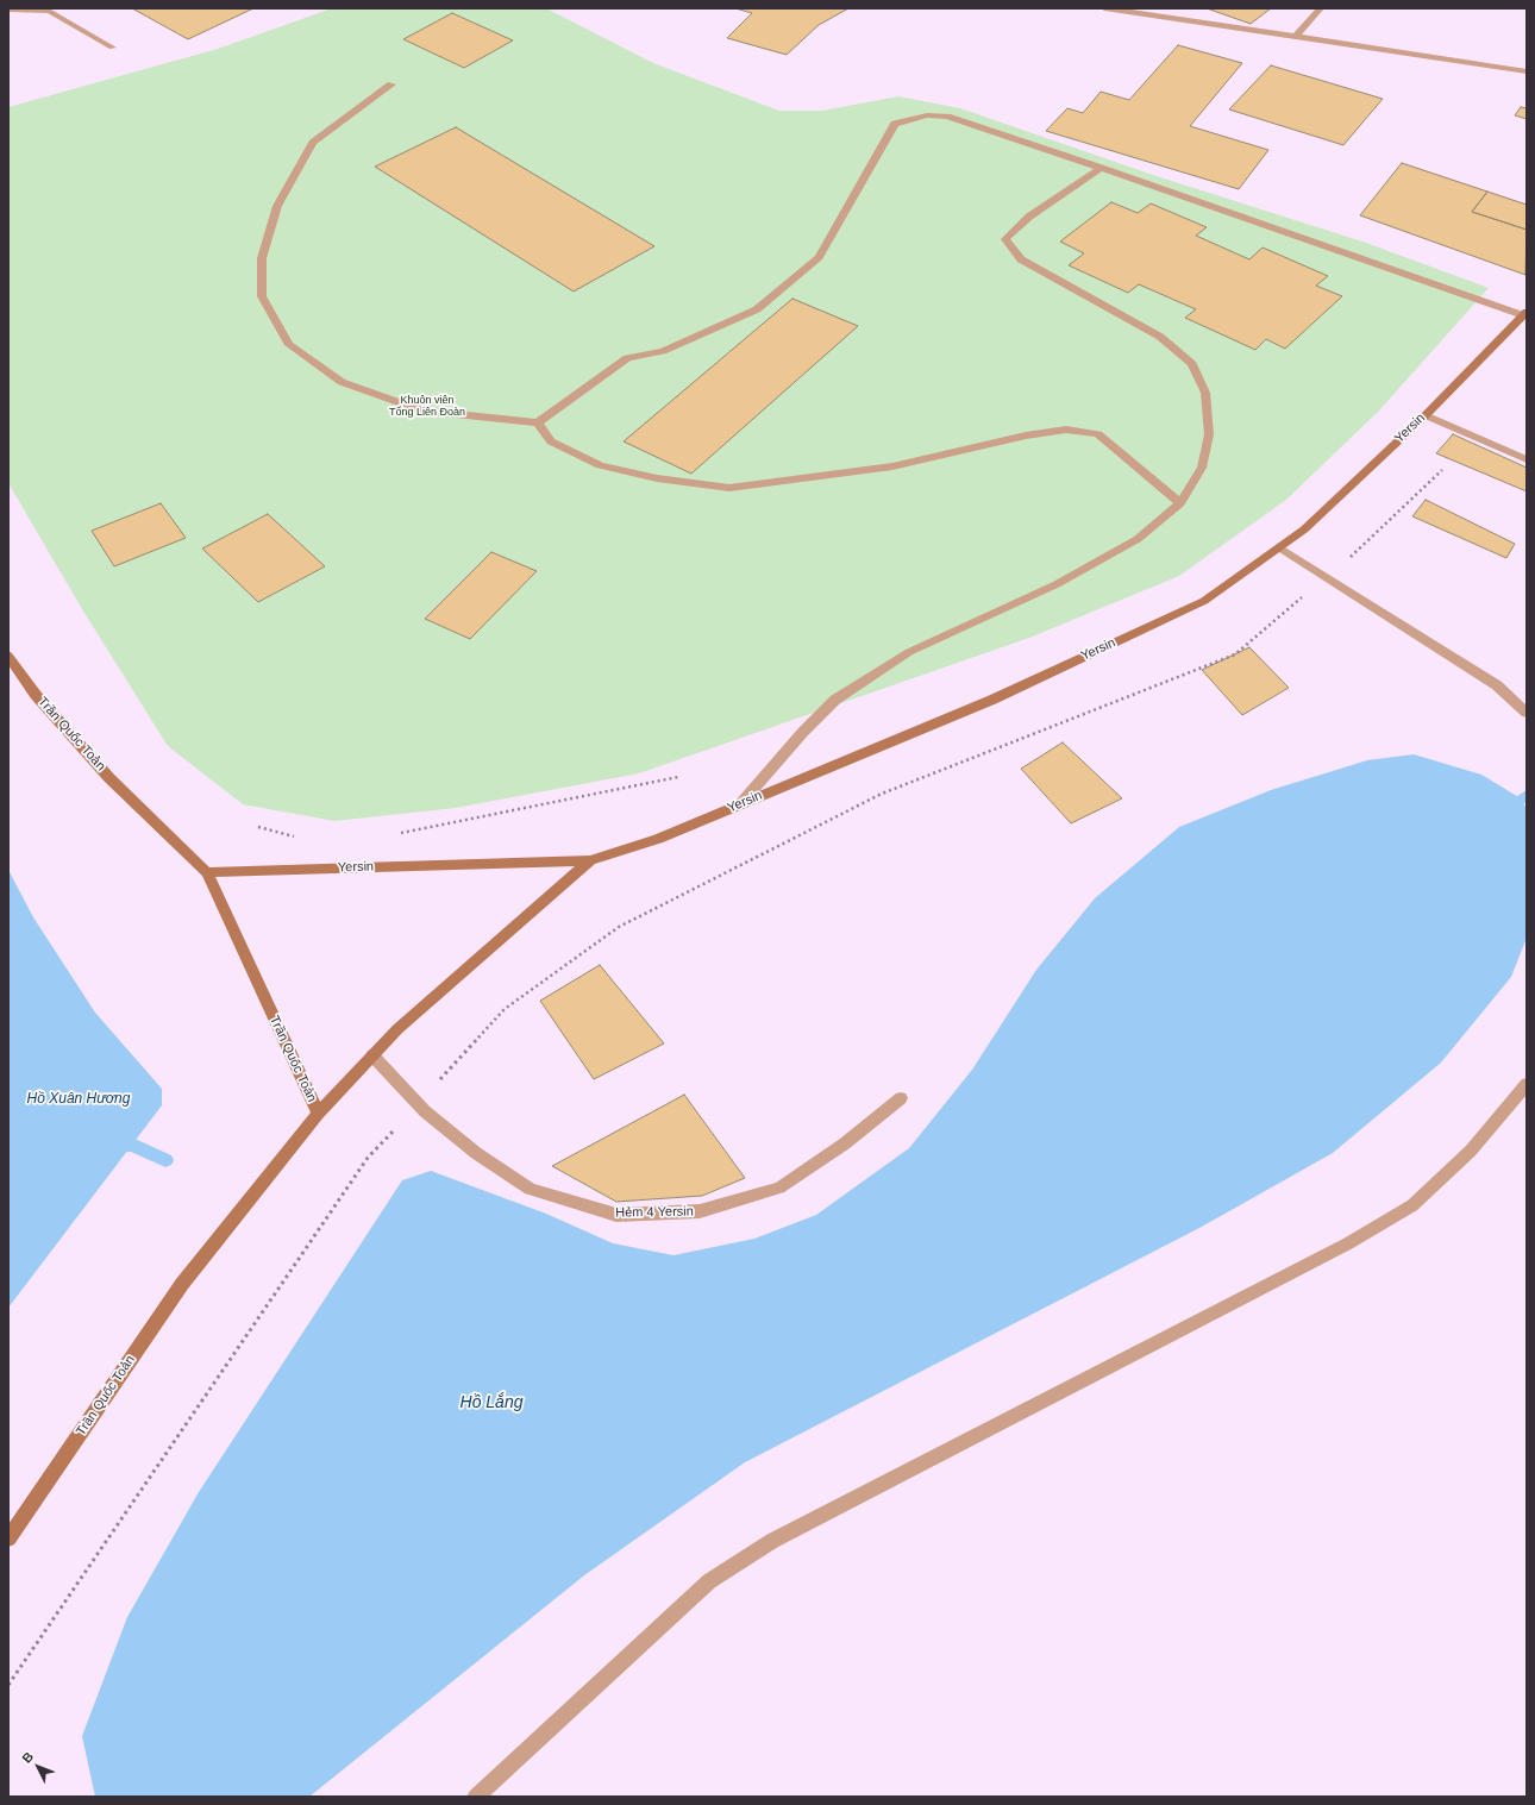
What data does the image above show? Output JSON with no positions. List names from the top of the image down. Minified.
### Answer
{"streets":{"main road":["Yersin","Trần Quốc Toản"],"street":["Hẻm 4 Yersin"]},"crossings":[["Yersin","Trần Quốc Toản"],["Yersin","Hẻm 4 Yersin"]],"water":["Hồ Xuân Hương","Hồ Lắng"],"parks":["Khuôn viên Tổng Liên Đoàn"],"north":"top left"}
